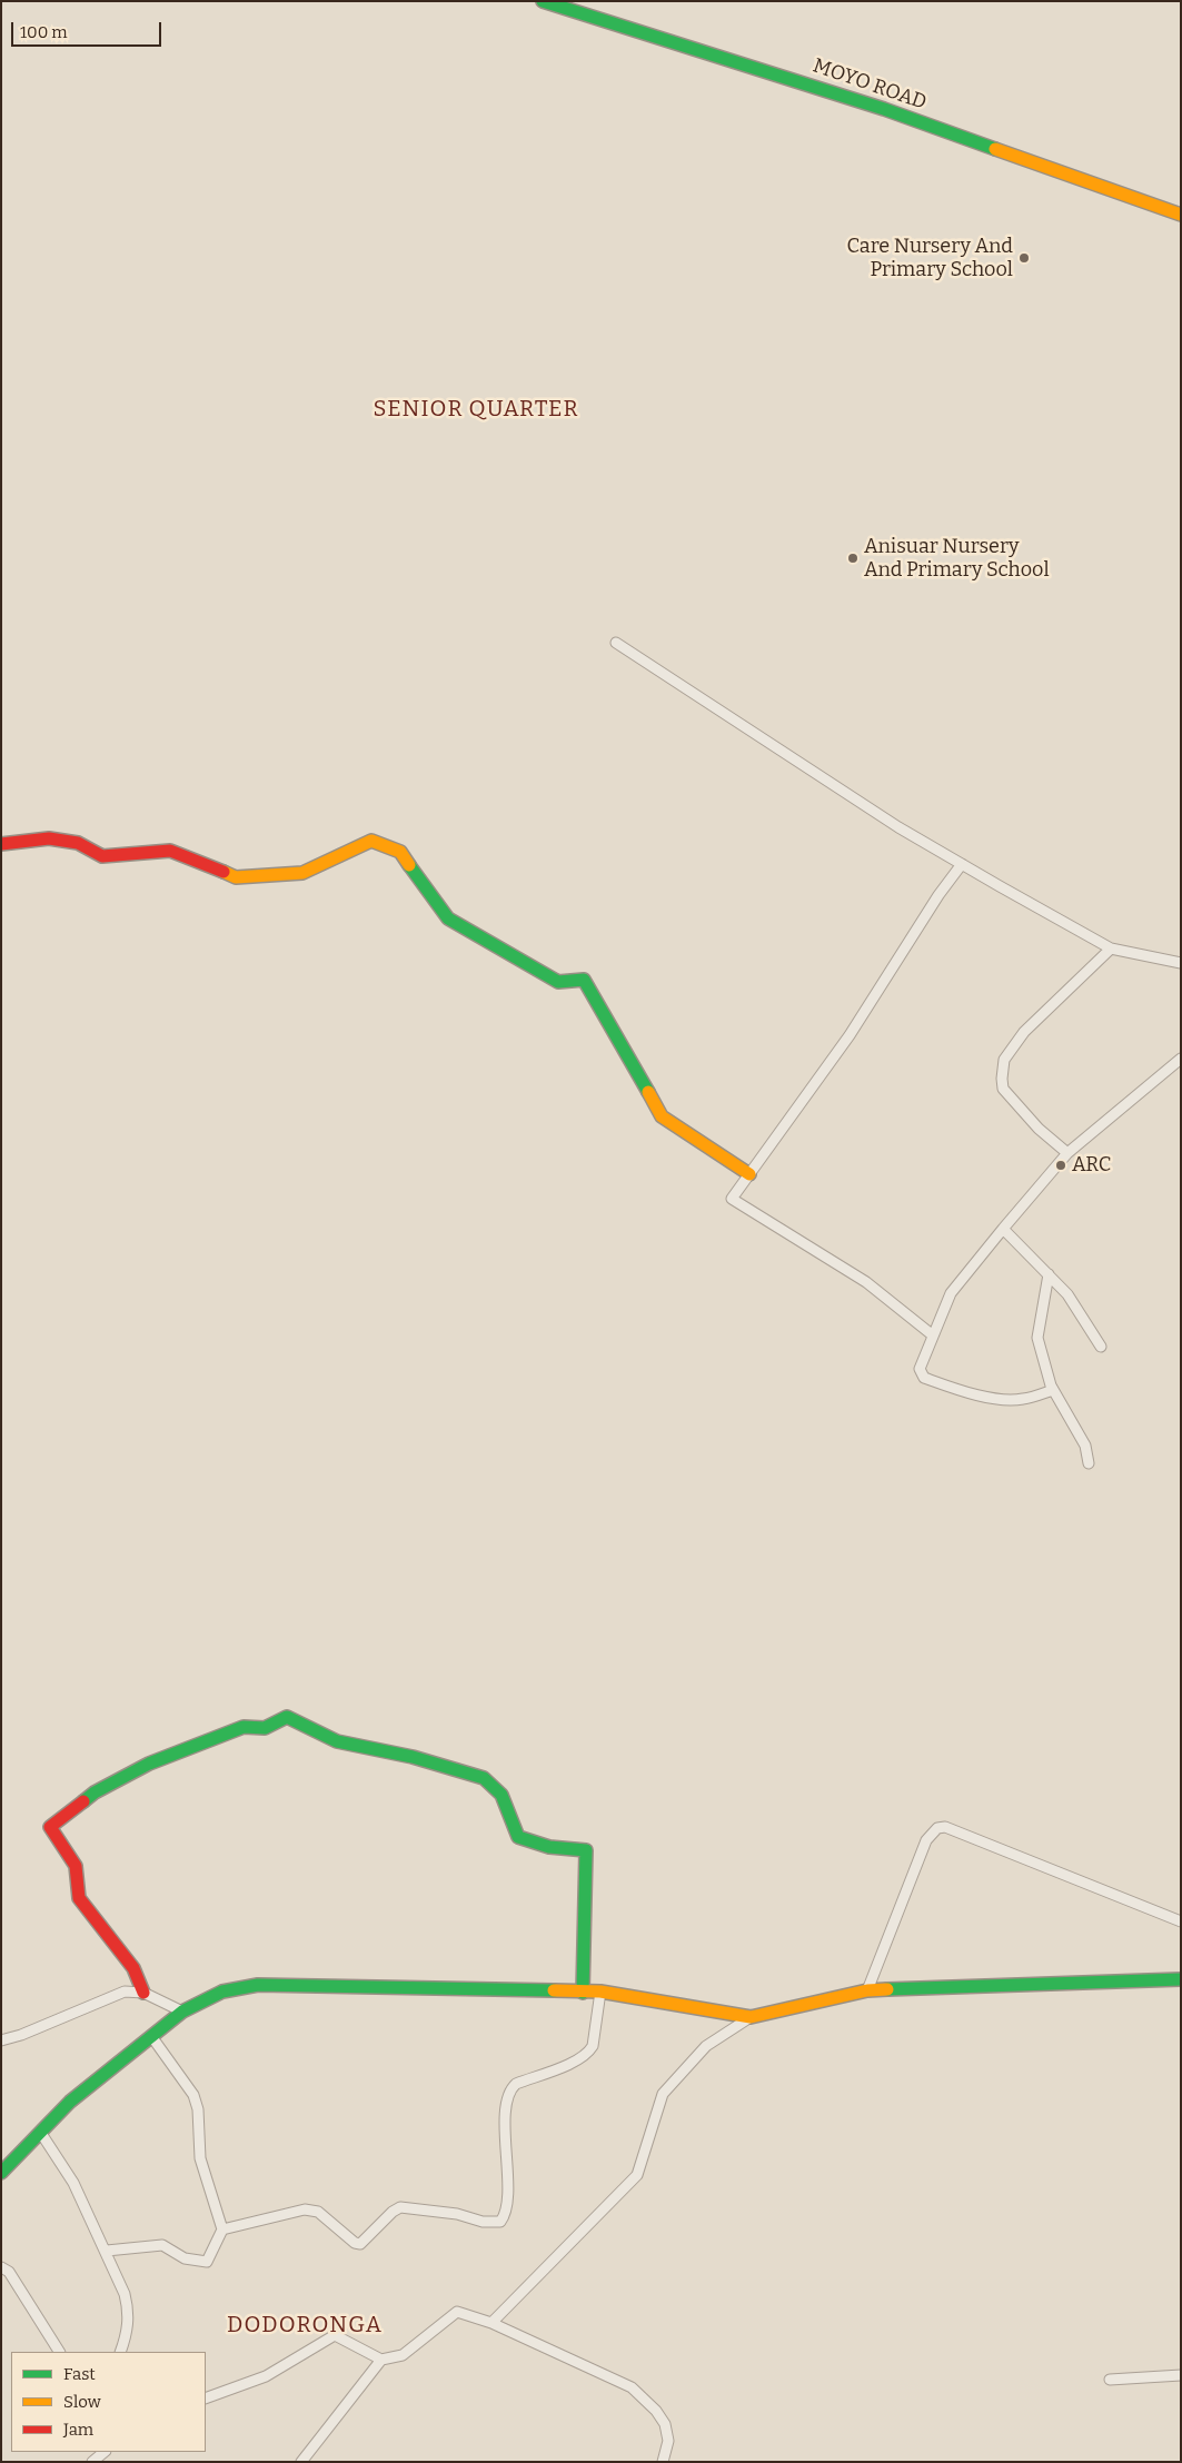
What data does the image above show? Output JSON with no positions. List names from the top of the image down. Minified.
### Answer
{"streets":{"street":["MOYO ROAD"]},"districts":["SENIOR QUARTER","DODORONGA"],"places":["Care Nursery And Primary School","Anisuar Nursery And Primary School","ARC"],"legend":["Fast","Slow","Jam"],"scale_bar":"100 m"}
